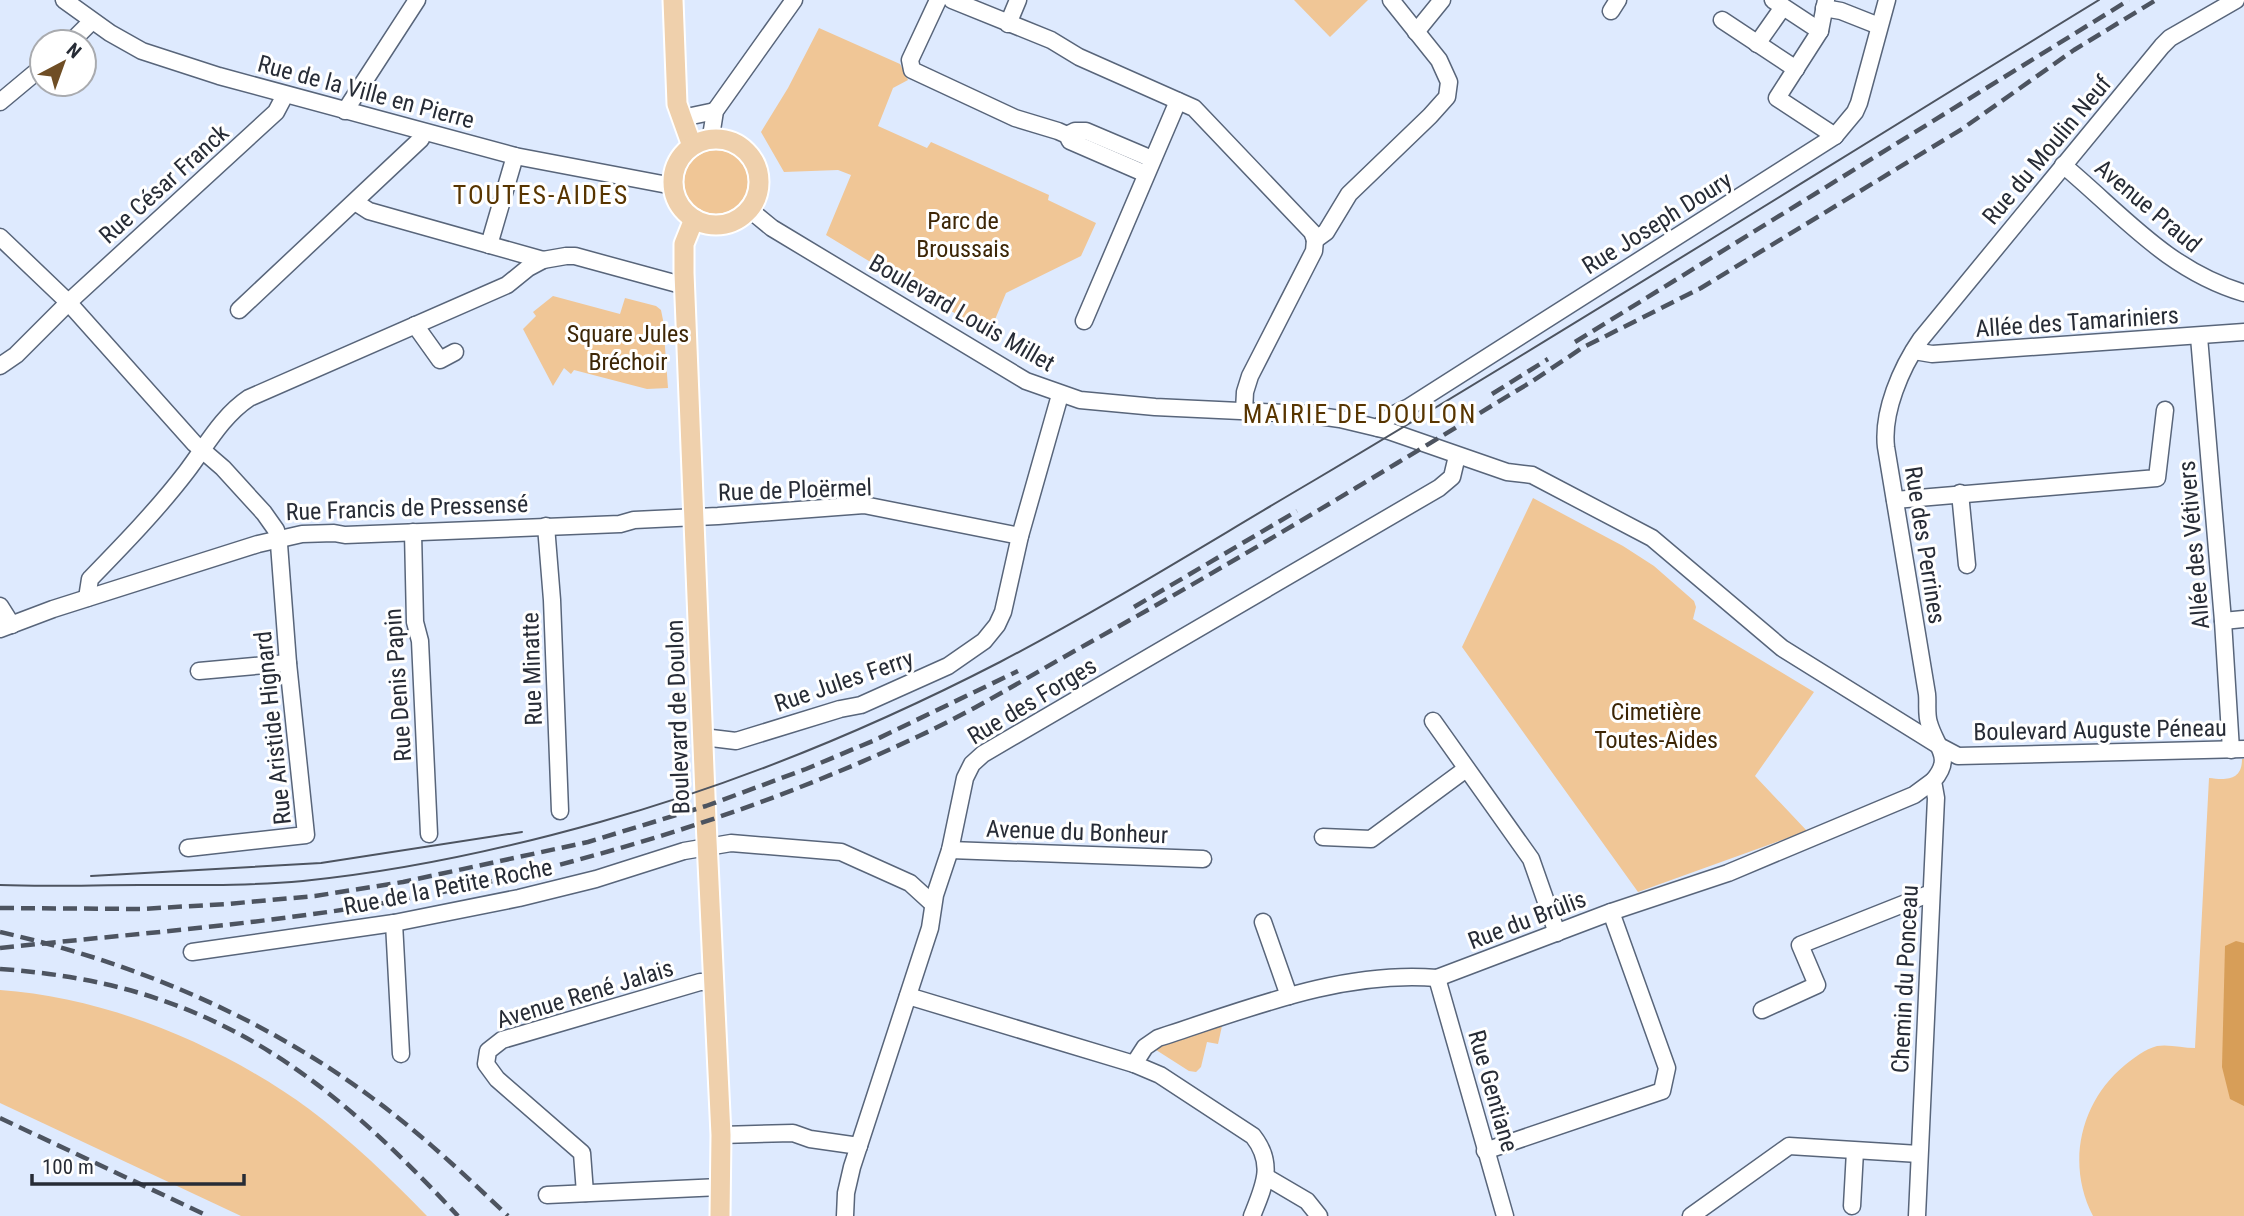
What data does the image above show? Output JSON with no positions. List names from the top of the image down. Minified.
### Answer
{"streets":{"main road":["Boulevard de Doulon"],"street":["Rue de la Ville en Pierre","Rue du Moulin Neuf","Rue César Franck","Avenue Praud","Rue Joseph Doury","Boulevard Louis Millet","Allée des Tamariniers","Rue de Ploërmel","Rue Francis de Pressensé","Rue des Perrines","Allée des Vétivers","Rue Minatte","Rue Jules Ferry","Rue Denis Papin","Rue des Forges","Rue Aristide Hignard","Boulevard Auguste Péneau","Avenue du Bonheur","Rue de la Petite Roche","Rue du Brûlis","Chemin du Ponceau","Avenue René Jalais","Rue Gentiane"]},"crossings":[["Rue de la Ville en Pierre","Rue César Franck"],["Rue de la Ville en Pierre","Boulevard Louis Millet"],["Rue de la Ville en Pierre","Boulevard de Doulon"],["Rue du Moulin Neuf","Avenue Praud"],["Rue du Moulin Neuf","Allée des Tamariniers"],["Rue du Moulin Neuf","Rue des Perrines"],["Rue César Franck","Rue Francis de Pressensé"],["Rue Joseph Doury","Boulevard Louis Millet"],["Rue Joseph Doury","Boulevard Auguste Péneau"],["Boulevard Louis Millet","Rue Jules Ferry"],["Boulevard Louis Millet","Boulevard de Doulon"],["Boulevard Louis Millet","Boulevard Auguste Péneau"],["Allée des Tamariniers","Rue des Perrines"],["Allée des Tamariniers","Allée des Vétivers"],["Rue de Ploërmel","Rue Francis de Pressensé"],["Rue de Ploërmel","Rue Jules Ferry"],["Rue de Ploërmel","Boulevard de Doulon"],["Rue Francis de Pressensé","Rue Minatte"],["Rue Francis de Pressensé","Rue Denis Papin"],["Rue Francis de Pressensé","Boulevard de Doulon"],["Rue Francis de Pressensé","Rue Aristide Hignard"],["Rue des Perrines","Boulevard Auguste Péneau"],["Rue des Perrines","Chemin du Ponceau"],["Allée des Vétivers","Boulevard Auguste Péneau"],["Rue Jules Ferry","Boulevard de Doulon"],["Rue des Forges","Boulevard Auguste Péneau"],["Rue des Forges","Avenue du Bonheur"],["Rue des Forges","Rue de la Petite Roche"],["Boulevard de Doulon","Rue de la Petite Roche"],["Boulevard de Doulon","Avenue René Jalais"],["Boulevard Auguste Péneau","Chemin du Ponceau"],["Rue du Brûlis","Chemin du Ponceau"],["Rue du Brûlis","Rue Gentiane"]],"districts":["TOUTES-AIDES","MAIRIE DE DOULON"],"parks":["Parc de Broussais","Square Jules Bréchoir","Cimetière Toutes-Aides"],"scale_bar":"100 m","north":"top right"}
